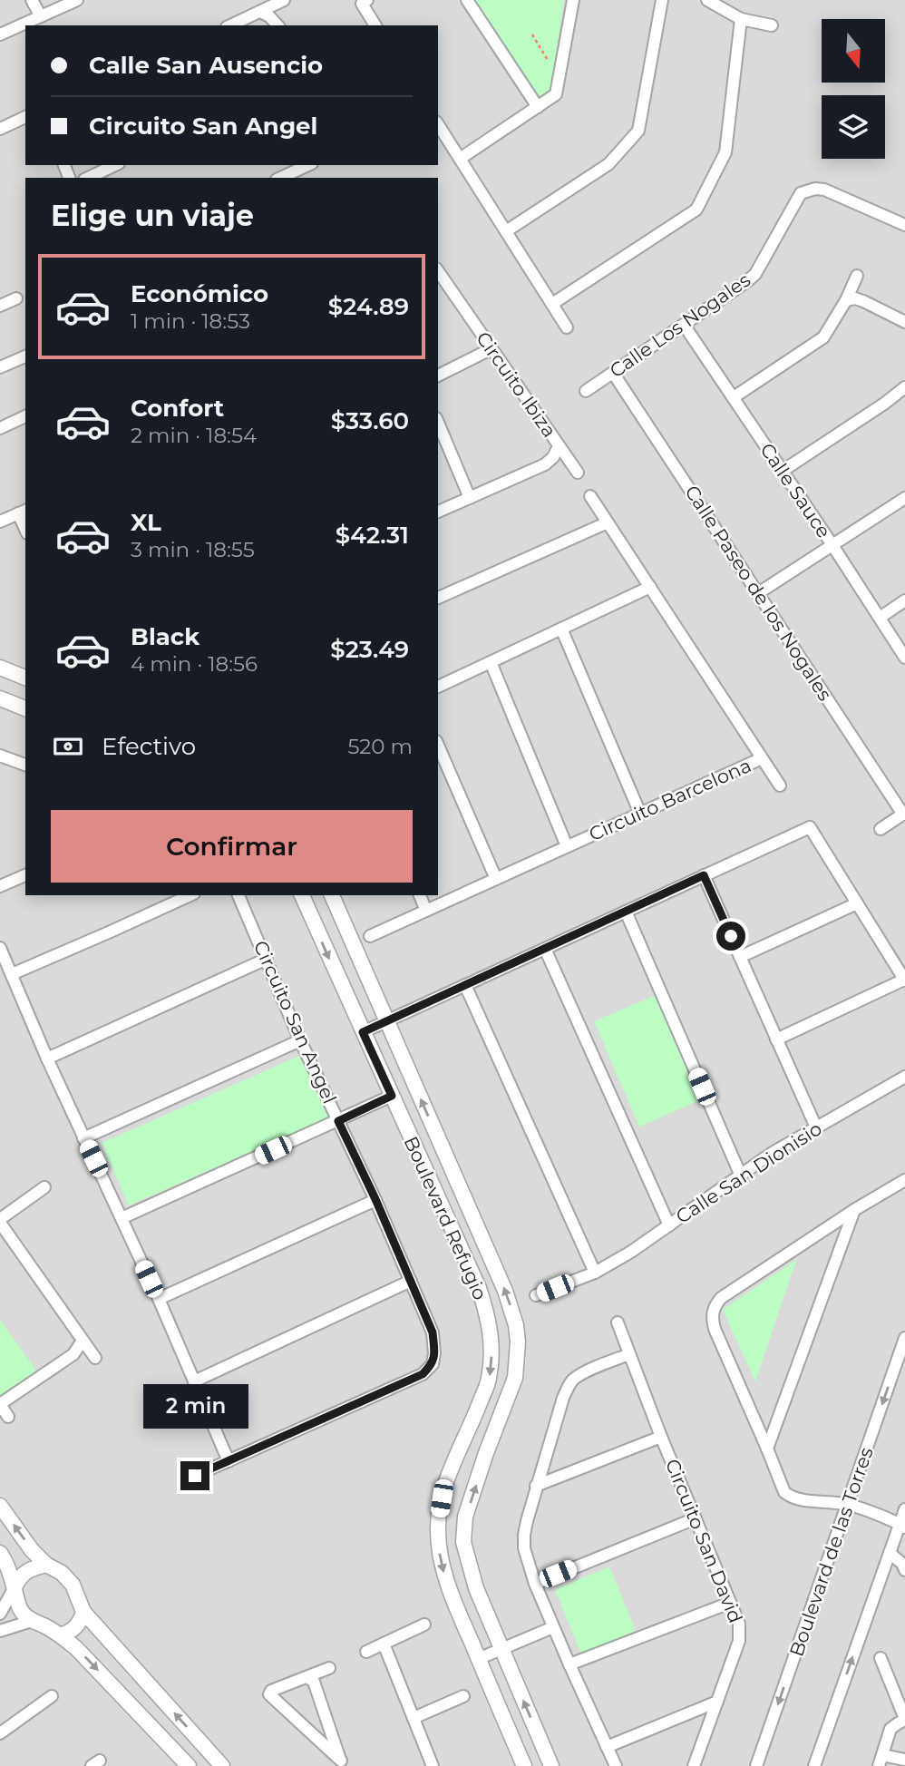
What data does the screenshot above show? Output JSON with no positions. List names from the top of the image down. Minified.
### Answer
{"streets":{"street":["Calle Los Nogales","Circuito Ibiza","Calle Sauce","Calle Paseo de los Nogales","Circuito Barcelona","Circuito San Angel","Calle San Dionisio","Boulevard Refugio","Circuito San David","Boulevard de las Torres"]},"crossings":[["Calle Los Nogales","Calle Sauce"],["Calle Los Nogales","Calle Paseo de los Nogales"]],"north":"bottom","page":{"banner":["Calle San Ausencio","Circuito San Angel"],"heading":"Elige un viaje","list":[{"name":"Económico","note":"1 min · 18:53","value":"$24.89"},{"name":"Confort","note":"2 min · 18:54","value":"$33.60"},{"name":"XL","note":"3 min · 18:55","value":"$42.31"},{"name":"Black","note":"4 min · 18:56","value":"$23.49"}],"pay":["Efectivo","520 m"],"buttons":"Confirmar","bubble":"2 min"}}
